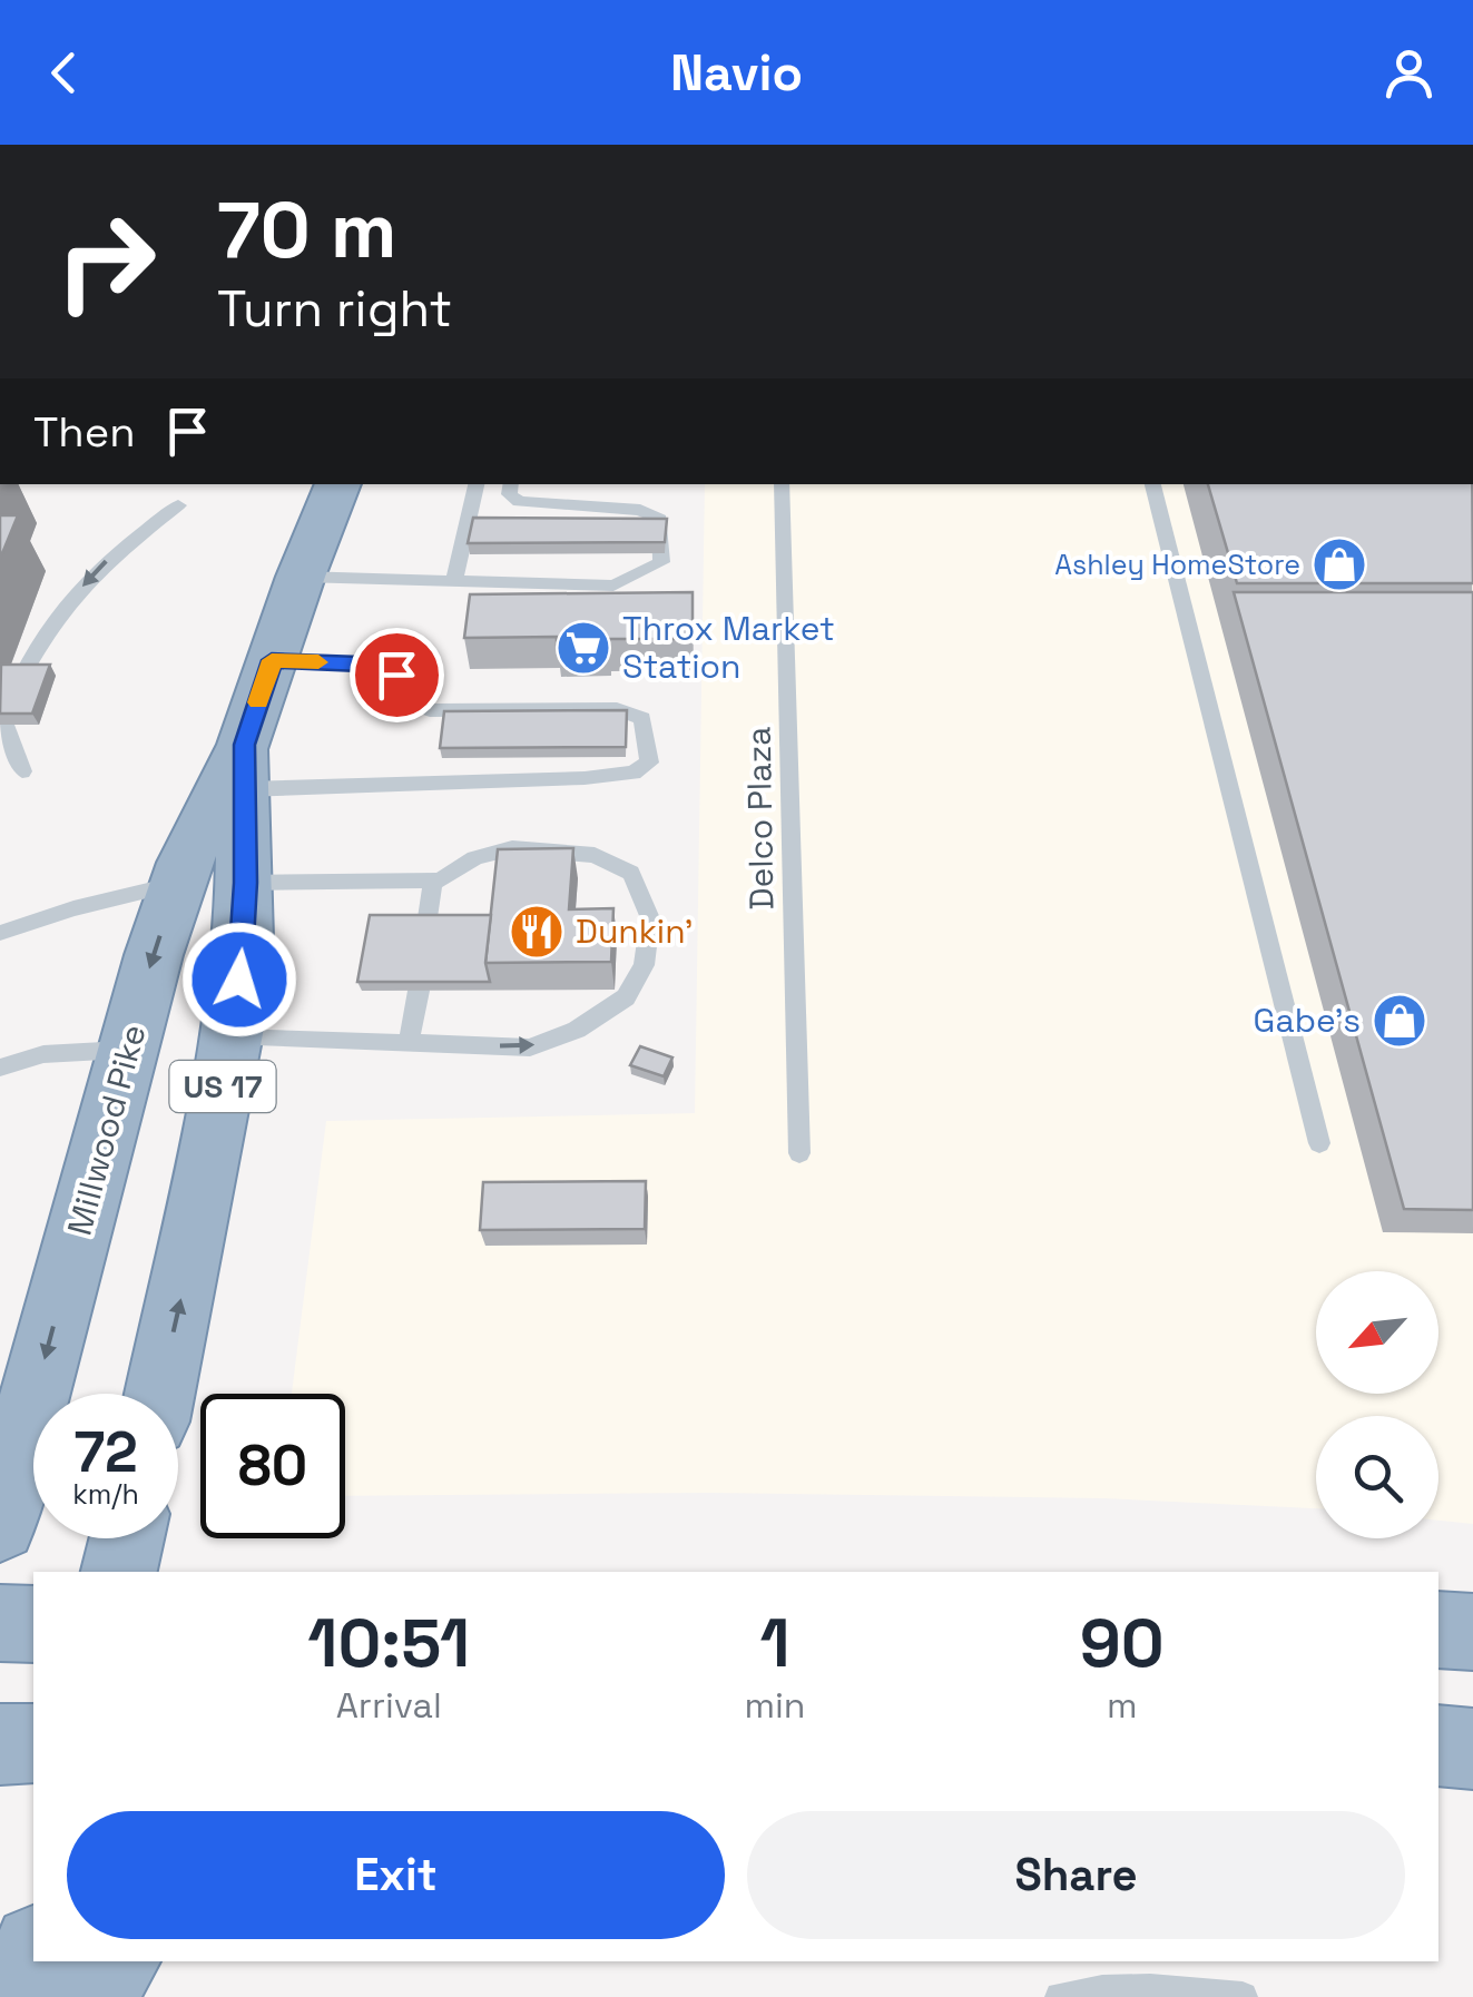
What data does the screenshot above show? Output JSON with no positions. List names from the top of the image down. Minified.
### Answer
{"streets":{"highway":["US 17","Millwood Pike"],"lane":["Delco Plaza"]},"places":{"shop":["Ashley HomeStore","Gabe's"],"supermarket":["Throx Market Station"],"restaurant":["Dunkin'"]},"north":"bottom left","page":{"header":"Navio","turn":["70 m","Turn right"],"then":"Then","speed":"72 km/h","limit":"80","eta":["10:51","Arrival","1","min","90","m"],"buttons":["Exit","Share"]}}
